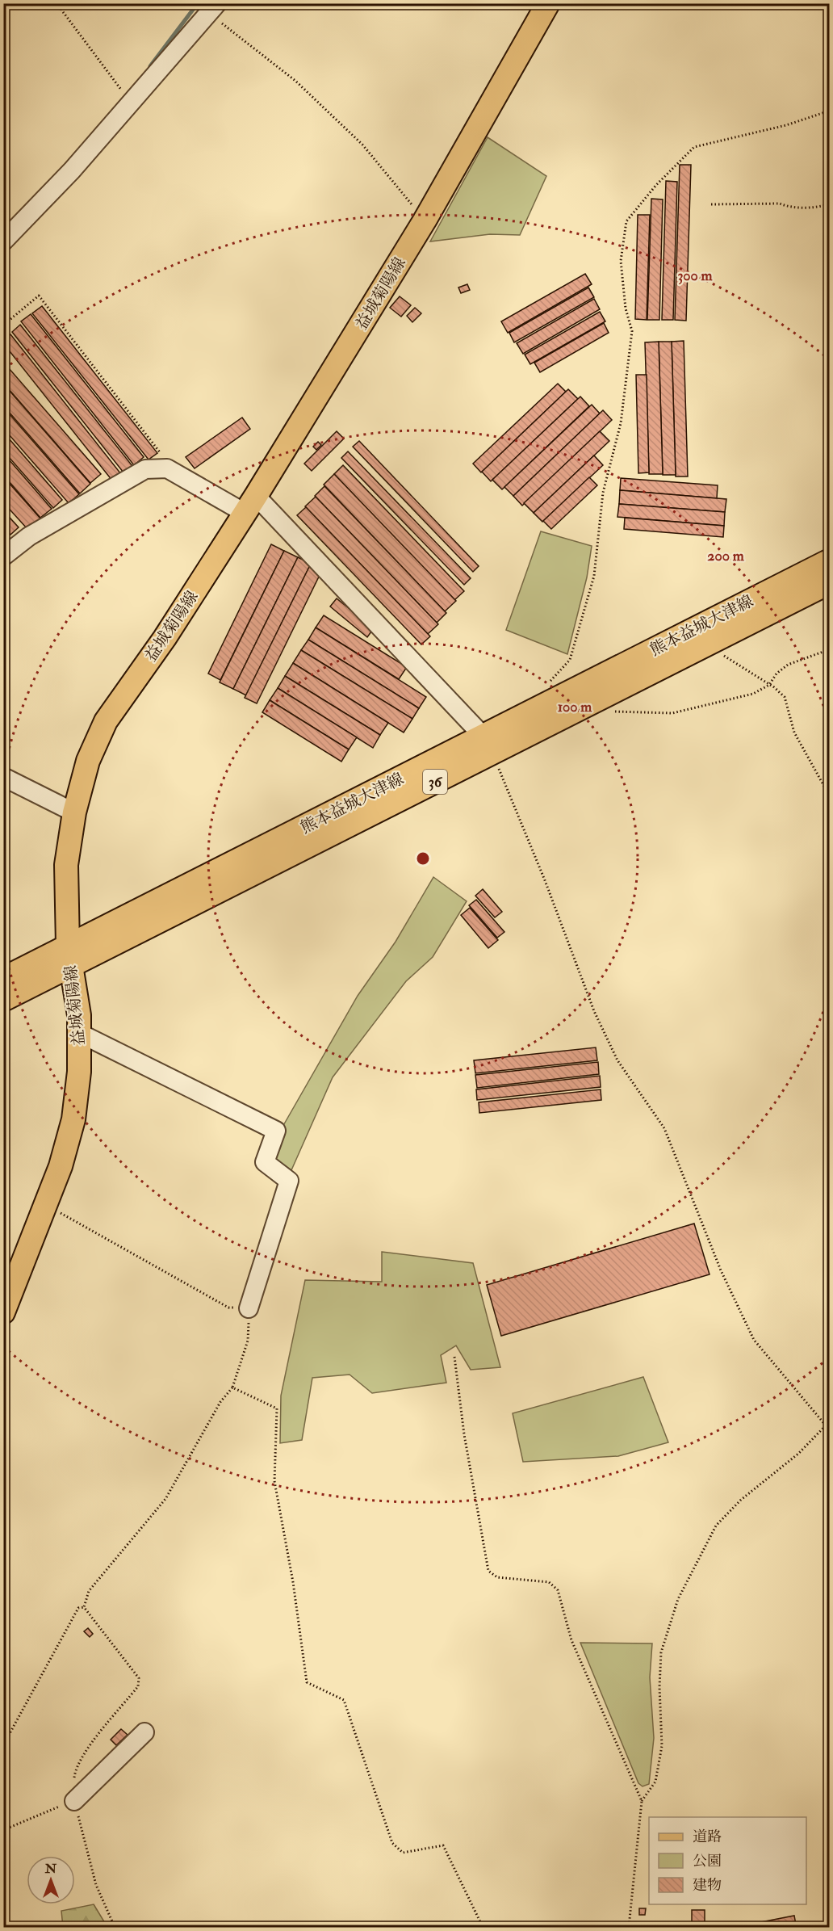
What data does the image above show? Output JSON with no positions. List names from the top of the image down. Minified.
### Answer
{"streets":{"main road":["益城菊陽線","熊本益城大津線","36"]},"crossings":[["益城菊陽線","熊本益城大津線"]],"legend":["道路","公園","建物"],"north":"top","rings":["300 m","200 m","100 m"]}
